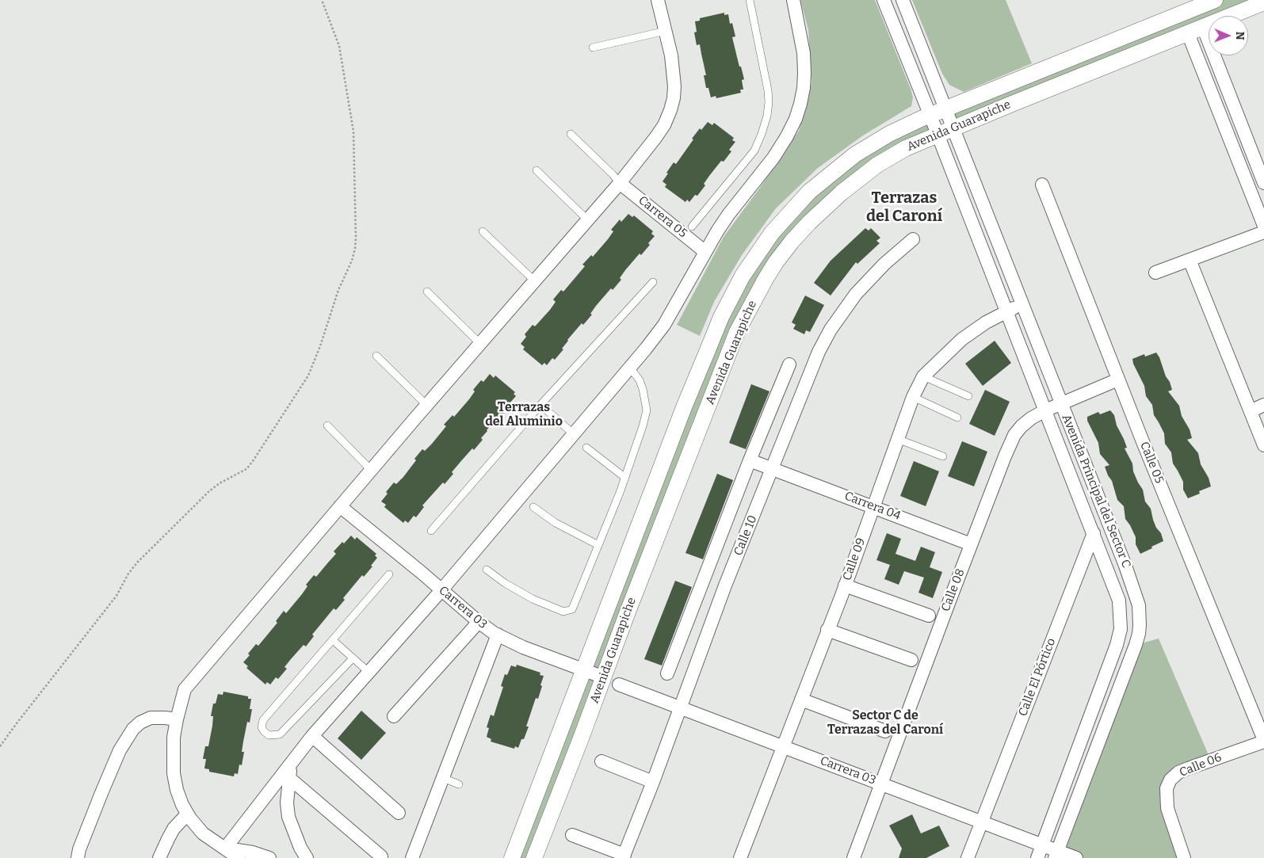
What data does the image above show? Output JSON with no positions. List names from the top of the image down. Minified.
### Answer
{"streets":{"street":["Avenida Guarapiche","Carrera 05","Calle 05","Avenida Principal del Sector C","Carrera 04","Calle 10","Calle 09","Calle 08","Carrera 03","Calle El Pórtico","Calle 06"]},"crossings":[["Avenida Guarapiche","Avenida Principal del Sector C"],["Avenida Guarapiche","Carrera 03"],["Calle 05","Calle 08"],["Calle 05","Calle 06"],["Avenida Principal del Sector C","Calle 09"],["Avenida Principal del Sector C","Calle 08"],["Avenida Principal del Sector C","Carrera 03"],["Avenida Principal del Sector C","Calle El Pórtico"],["Carrera 04","Calle 10"],["Carrera 04","Calle 09"],["Carrera 04","Calle 08"],["Calle 10","Carrera 03"],["Calle 09","Carrera 03"],["Calle 08","Carrera 03"],["Carrera 03","Calle El Pórtico"]],"districts":["Terrazas del Caroní","Terrazas del Aluminio","Sector C de Terrazas del Caroní"],"north":"right"}
